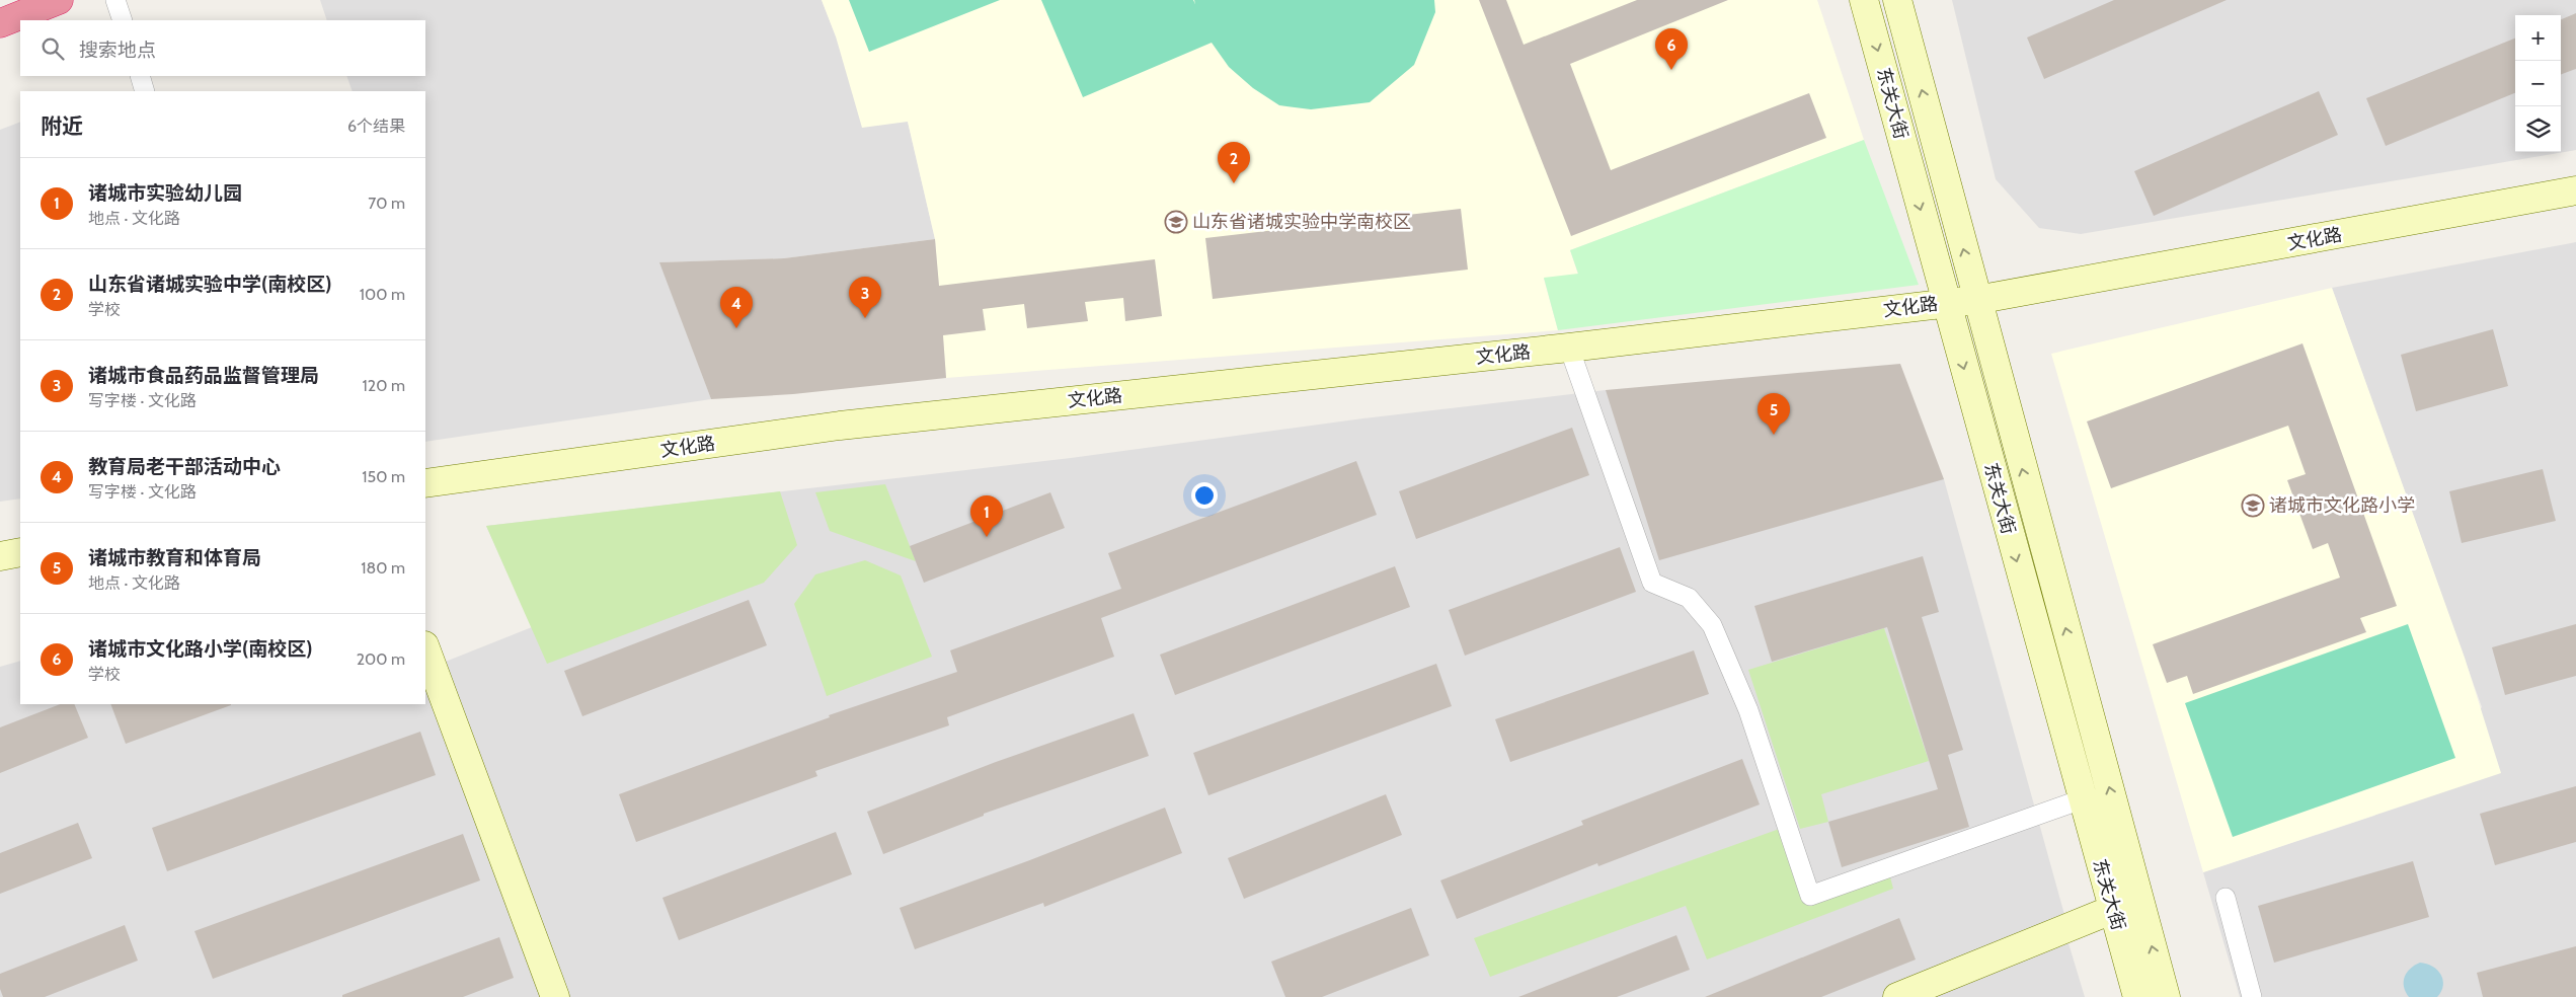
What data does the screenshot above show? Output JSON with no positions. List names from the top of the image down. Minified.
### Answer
{"streets":{"street":["东关大街","文化路"]},"crossings":[["东关大街","文化路"]],"places":{"school or university":["山东省诸城实验中学南校区","诸城市文化路小学"]},"page":{"map_buttons":["+","−"],"search":"搜索地点","pins":["6","2","3","4","5","1"],"heading":["附近","6个结果"],"list":[{"mark":"1","name":"诸城市实验幼儿园","note":"地点 · 文化路","value":"70 m"},{"mark":"2","name":"山东省诸城实验中学(南校区)","note":"学校","value":"100 m"},{"mark":"3","name":"诸城市食品药品监督管理局","note":"写字楼 · 文化路","value":"120 m"},{"mark":"4","name":"教育局老干部活动中心","note":"写字楼 · 文化路","value":"150 m"},{"mark":"5","name":"诸城市教育和体育局","note":"地点 · 文化路","value":"180 m"},{"mark":"6","name":"诸城市文化路小学(南校区)","note":"学校","value":"200 m"}]}}
